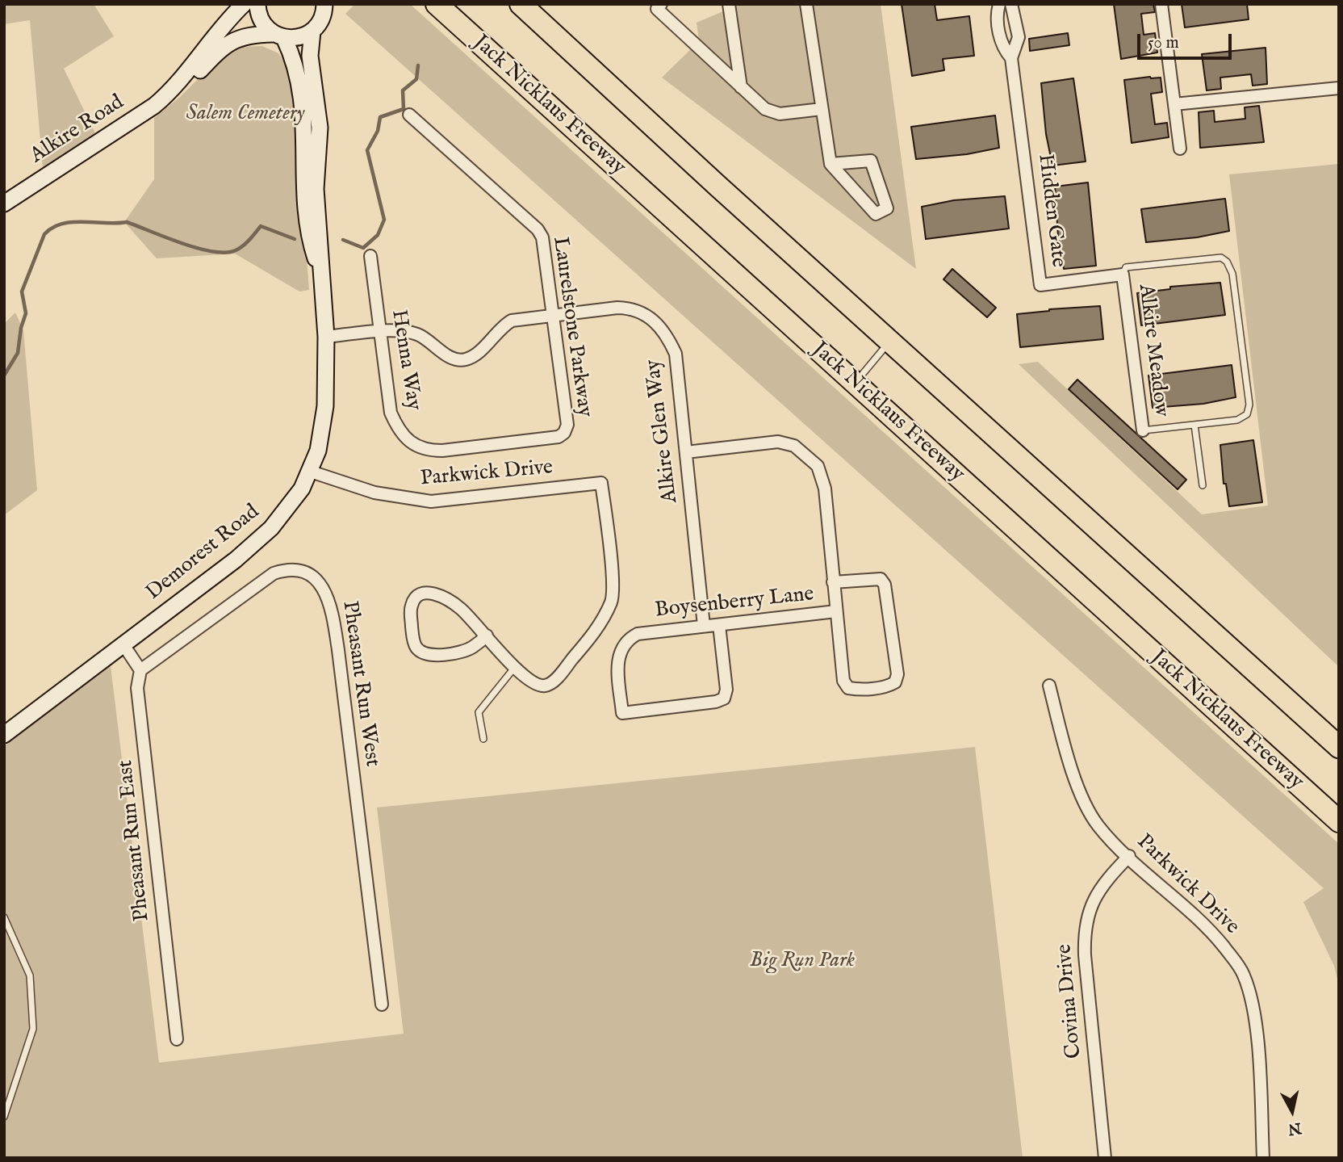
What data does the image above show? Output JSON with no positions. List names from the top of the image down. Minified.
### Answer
{"streets":{"highway":["Jack Nicklaus Freeway"],"street":["Alkire Road","Hidden Gate","Laurelstone Parkway","Alkire Meadow","Henna Way","Alkire Glen Way","Parkwick Drive","Demorest Road","Boysenberry Lane","Pheasant Run West","Pheasant Run East","Covina Drive"]},"crossings":[["Alkire Road","Demorest Road"],["Hidden Gate","Alkire Meadow"],["Laurelstone Parkway","Henna Way"],["Laurelstone Parkway","Alkire Glen Way"],["Henna Way","Alkire Glen Way"],["Alkire Glen Way","Demorest Road"],["Alkire Glen Way","Boysenberry Lane"],["Parkwick Drive","Demorest Road"],["Parkwick Drive","Covina Drive"],["Pheasant Run West","Pheasant Run East"]],"parks":["Salem Cemetery","Big Run Park"],"scale_bar":"50 m","north":"bottom"}
